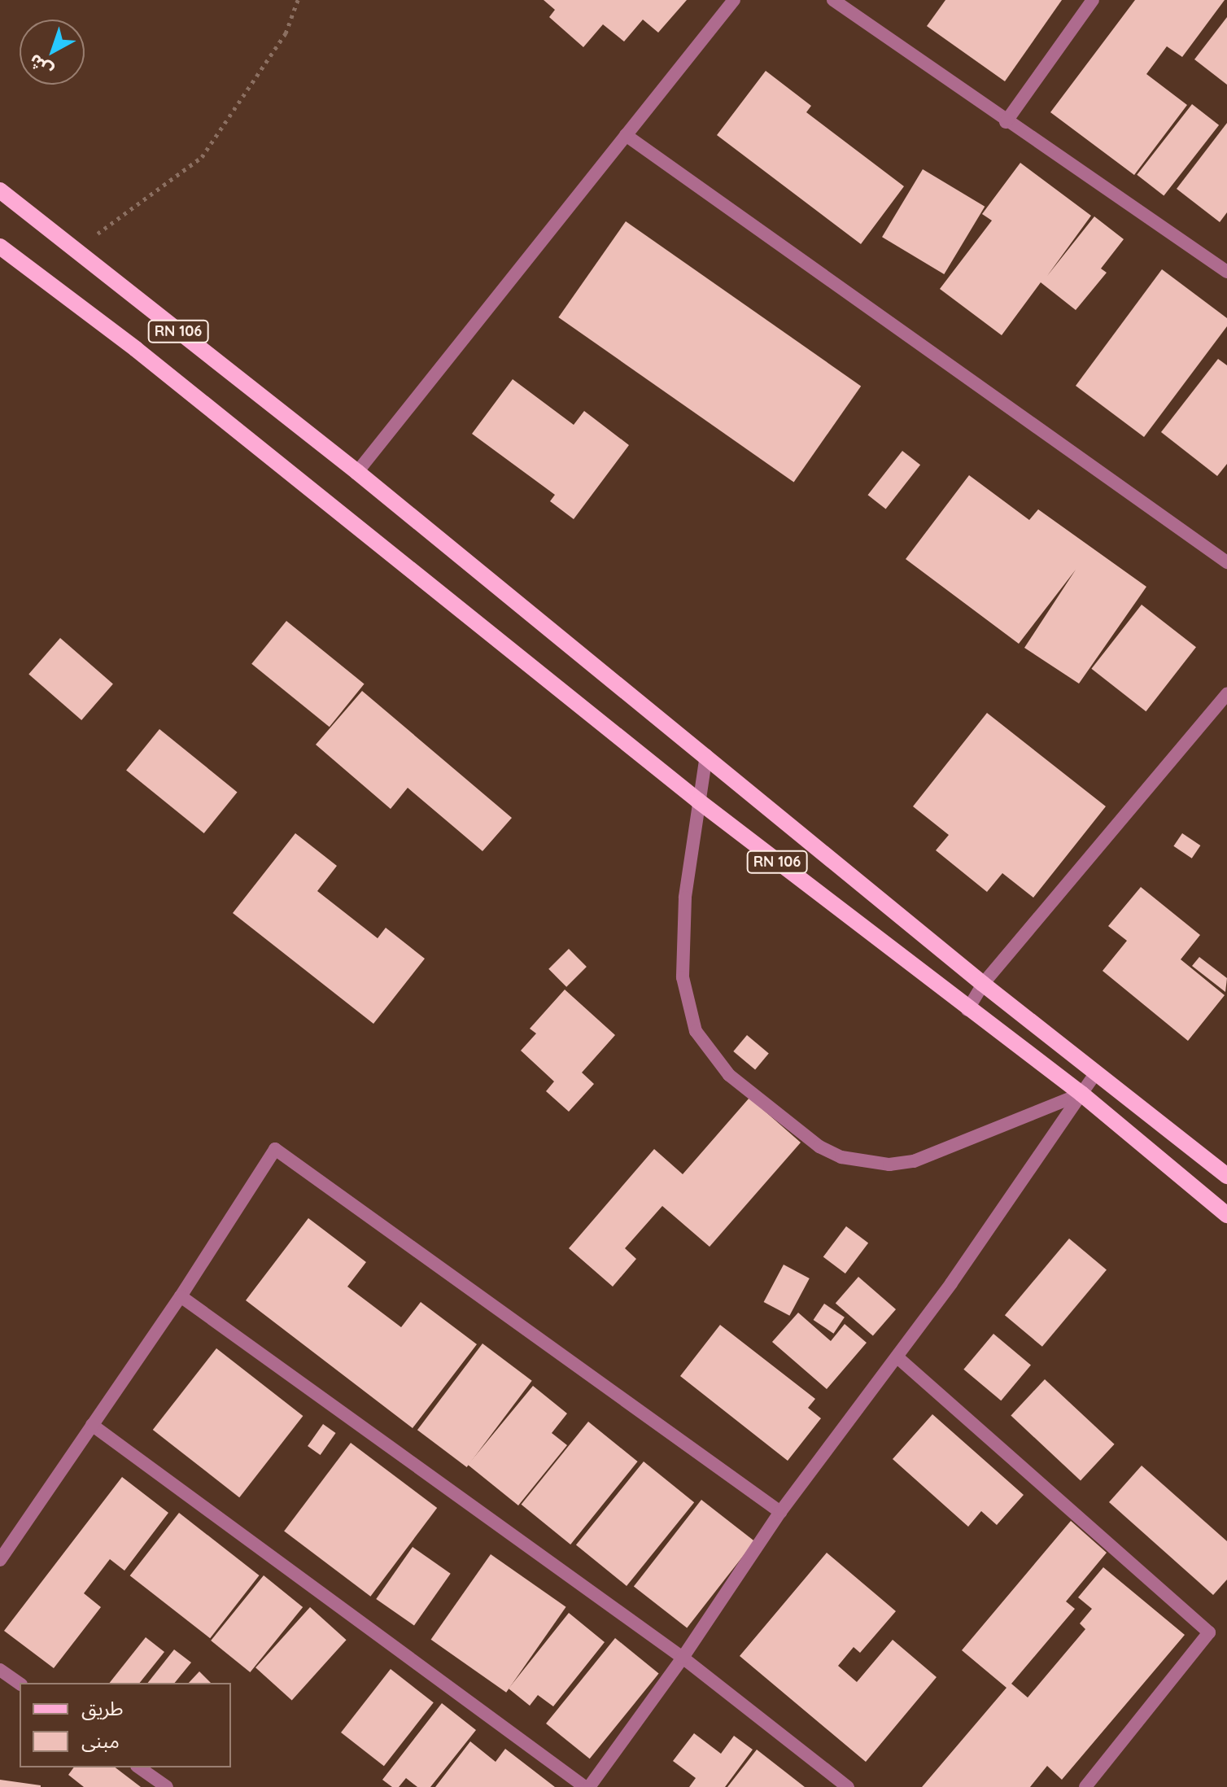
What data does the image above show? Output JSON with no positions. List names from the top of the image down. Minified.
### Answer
{"streets":{"main road":["RN 106"]},"legend":["طريق","مبنى"],"north":"bottom left"}
